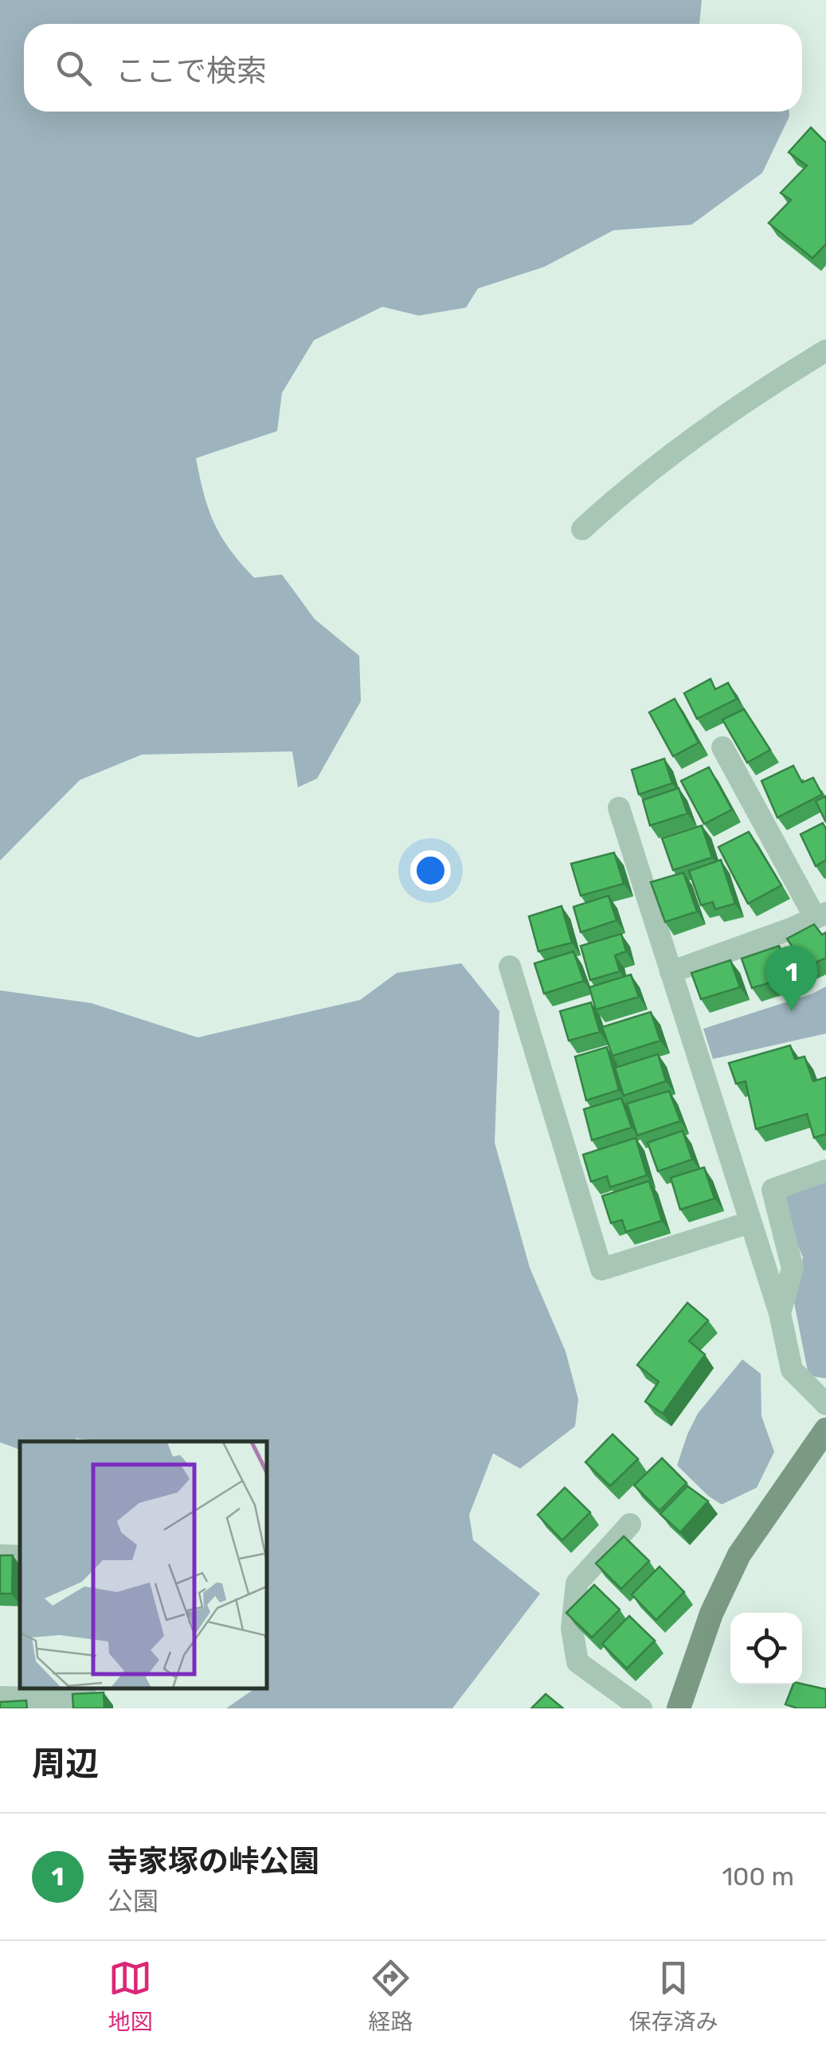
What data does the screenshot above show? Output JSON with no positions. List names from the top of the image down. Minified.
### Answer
{"page":{"search":"ここで検索","pins":"1","heading":"周辺","list":[{"mark":"1","name":"寺家塚の峠公園","note":"公園","value":"100 m"}],"nav":["地図","経路","保存済み"]}}
